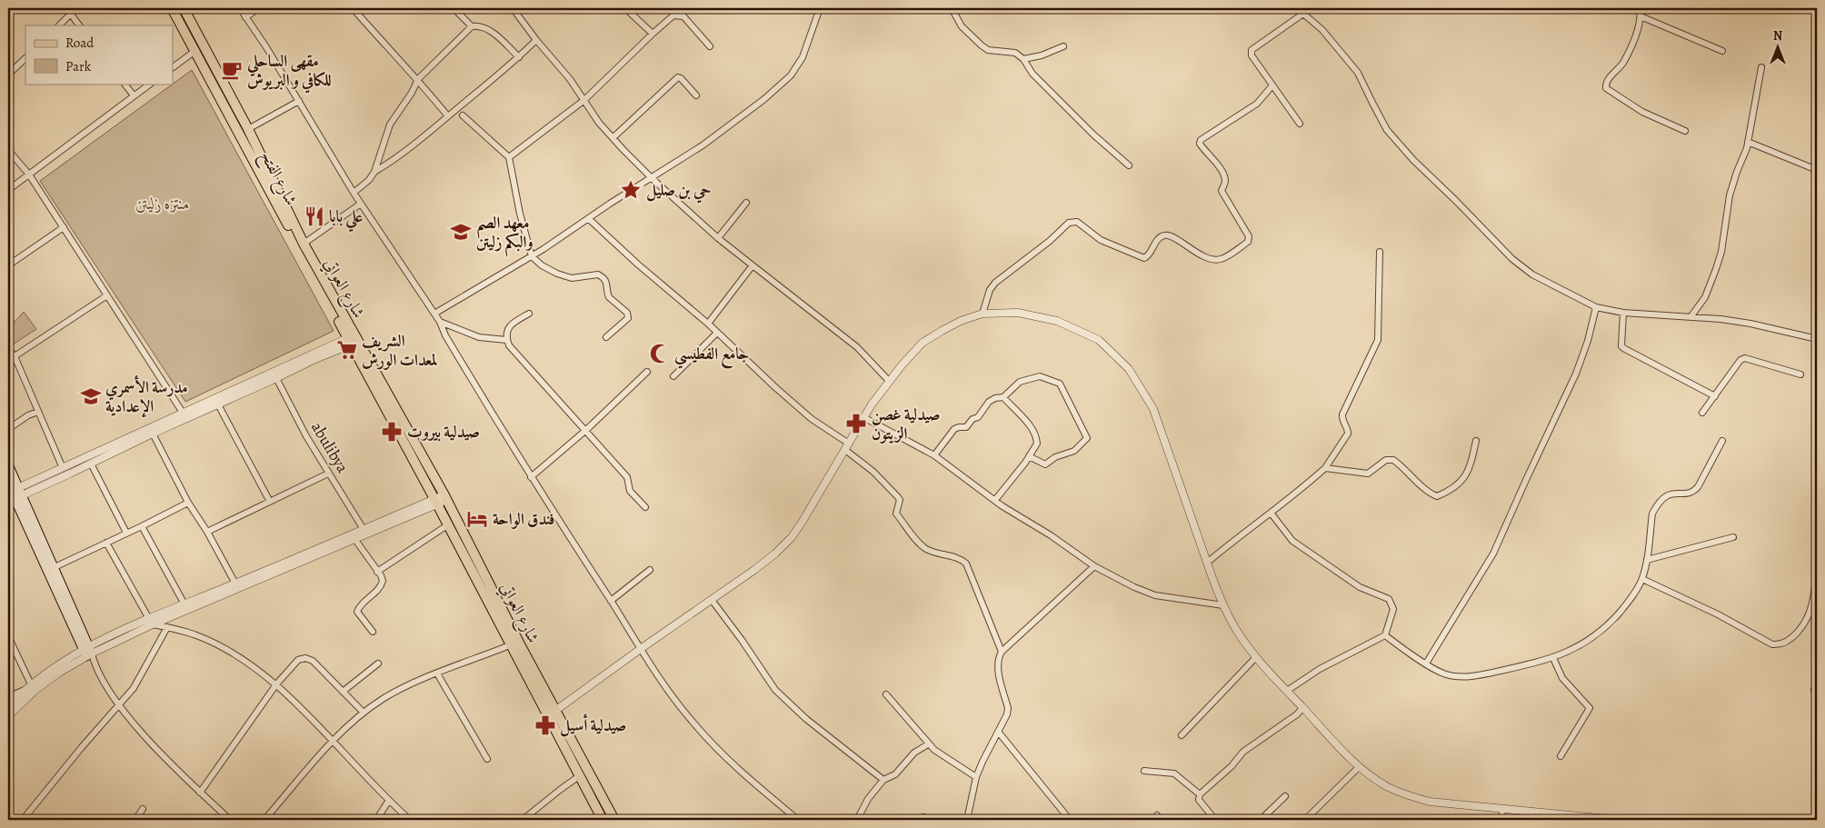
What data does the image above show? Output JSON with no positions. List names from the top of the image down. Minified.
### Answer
{"streets":{"main road":["شارع الفتح","شارع العواتي"],"street":["abulibya"]},"crossings":[["شارع الفتح","شارع العواتي"]],"parks":["منتزه زليتن"],"places":{"cafe":["مقهى الساحلي للكافي و البريوش"],"place":["حي بن صليل"],"restaurant":["علي بابا"],"school or university":["معهد الصم والبكم زليتن","مدرسة الأسمري الإعدادية"],"supermarket":["الشريف لمعدات الورش"],"mosque":["جامع الفطيسي"],"pharmacy":["صيدلية غصن الزيتون","صيدلية بيروت","صيدلية أسيل"],"hotel":["فندق الواحة"]},"legend":["Road","Park"],"north":"top"}
